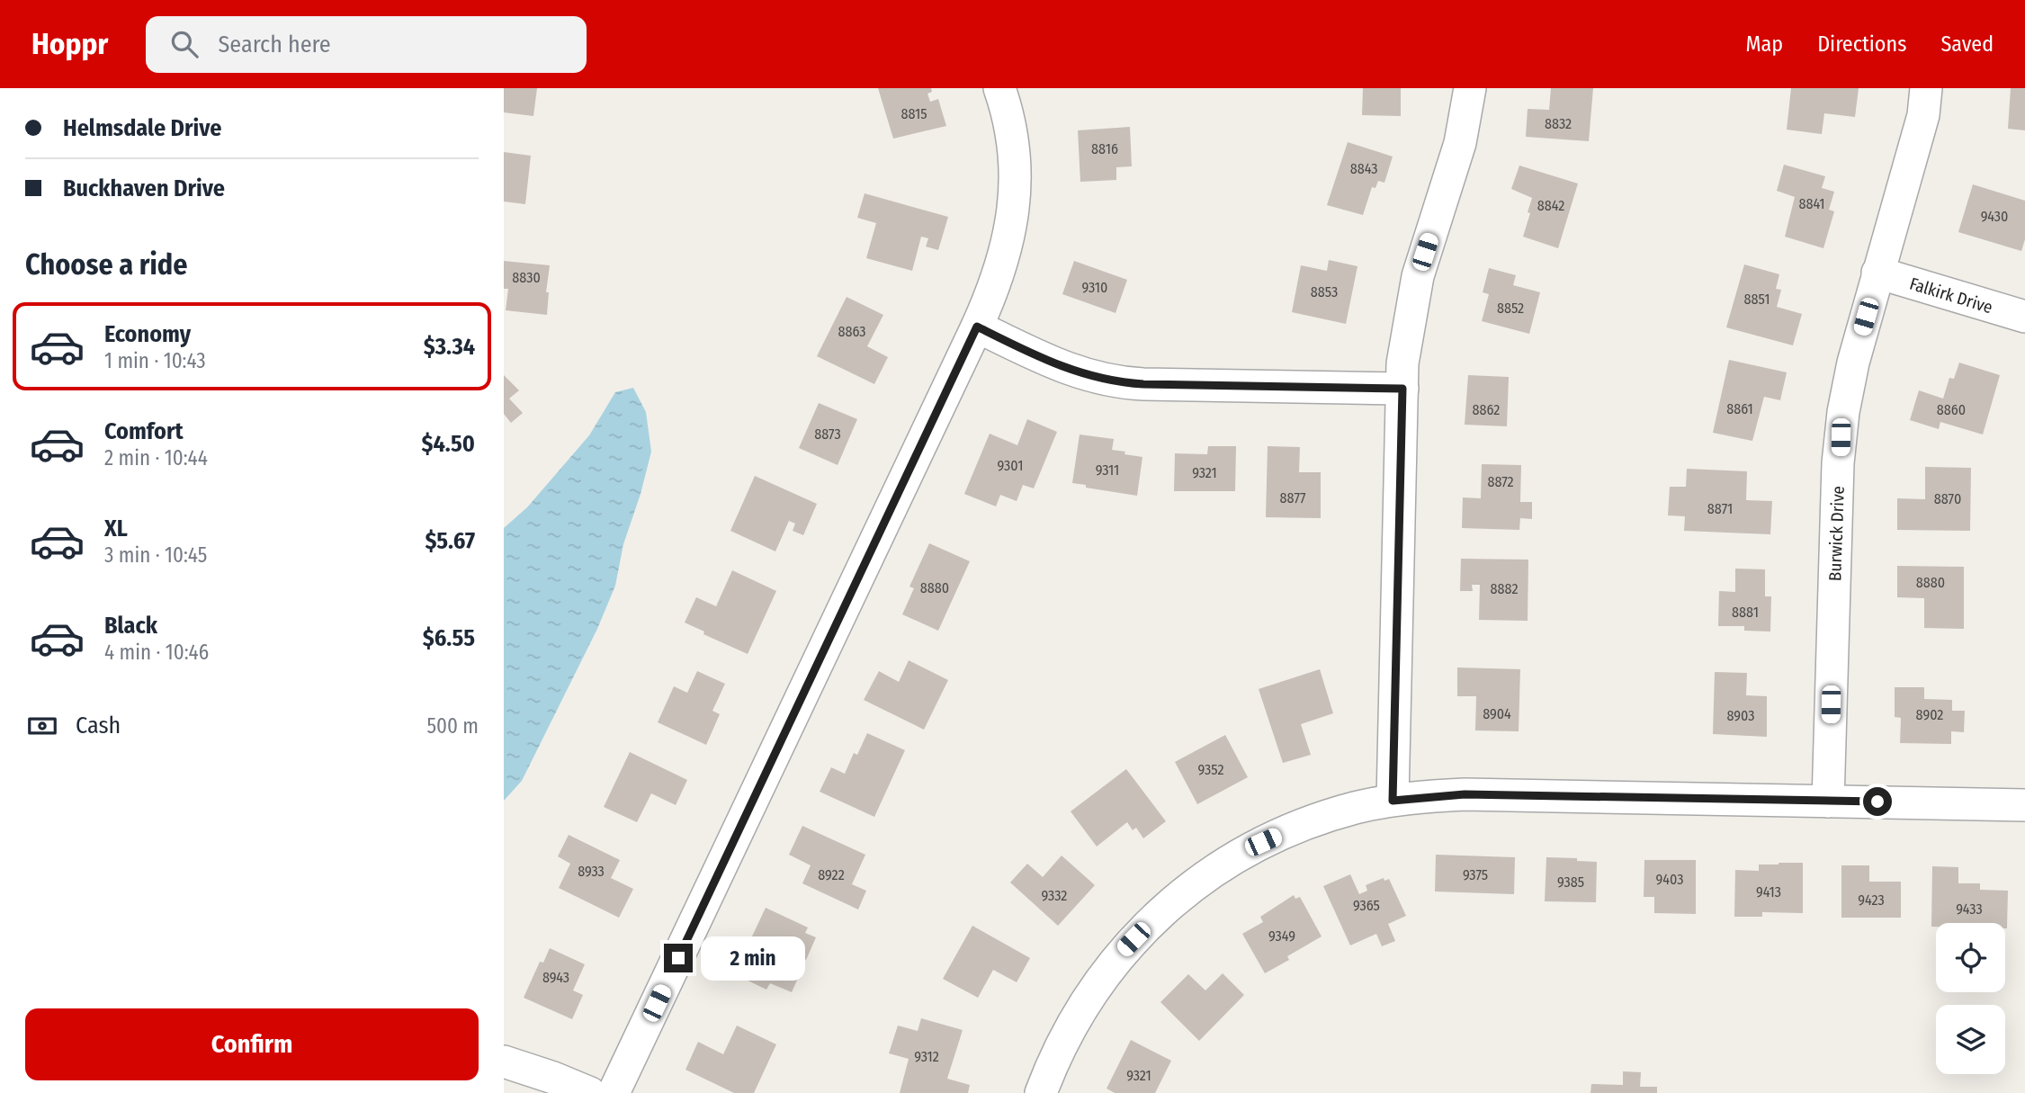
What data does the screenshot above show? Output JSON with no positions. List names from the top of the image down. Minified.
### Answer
{"streets":{"street":["Falkirk Drive","Burwick Drive"]},"crossings":[["Falkirk Drive","Burwick Drive"]],"house_numbers":["8815","8832","8816","8843","8841","8842","9430","8830","9310","8853","8851","8852","8863","8861","8862","8860","8873","9301","9311","9321","8872","8877","8870","8871","8880","8880","8882","8881","8904","8902","8903","9352","8933","8922","9375","9403","9385","9413","9332","9423","9365","9433","9349","8943","9312","9321"],"page":{"header":"Hoppr","search":"Search here","nav":["Map","Directions","Saved"],"banner":["Helmsdale Drive","Buckhaven Drive"],"heading":"Choose a ride","list":[{"name":"Economy","note":"1 min · 10:43","value":"$3.34"},{"name":"Comfort","note":"2 min · 10:44","value":"$4.50"},{"name":"XL","note":"3 min · 10:45","value":"$5.67"},{"name":"Black","note":"4 min · 10:46","value":"$6.55"}],"pay":["Cash","500 m"],"bubble":"2 min","buttons":"Confirm"}}
